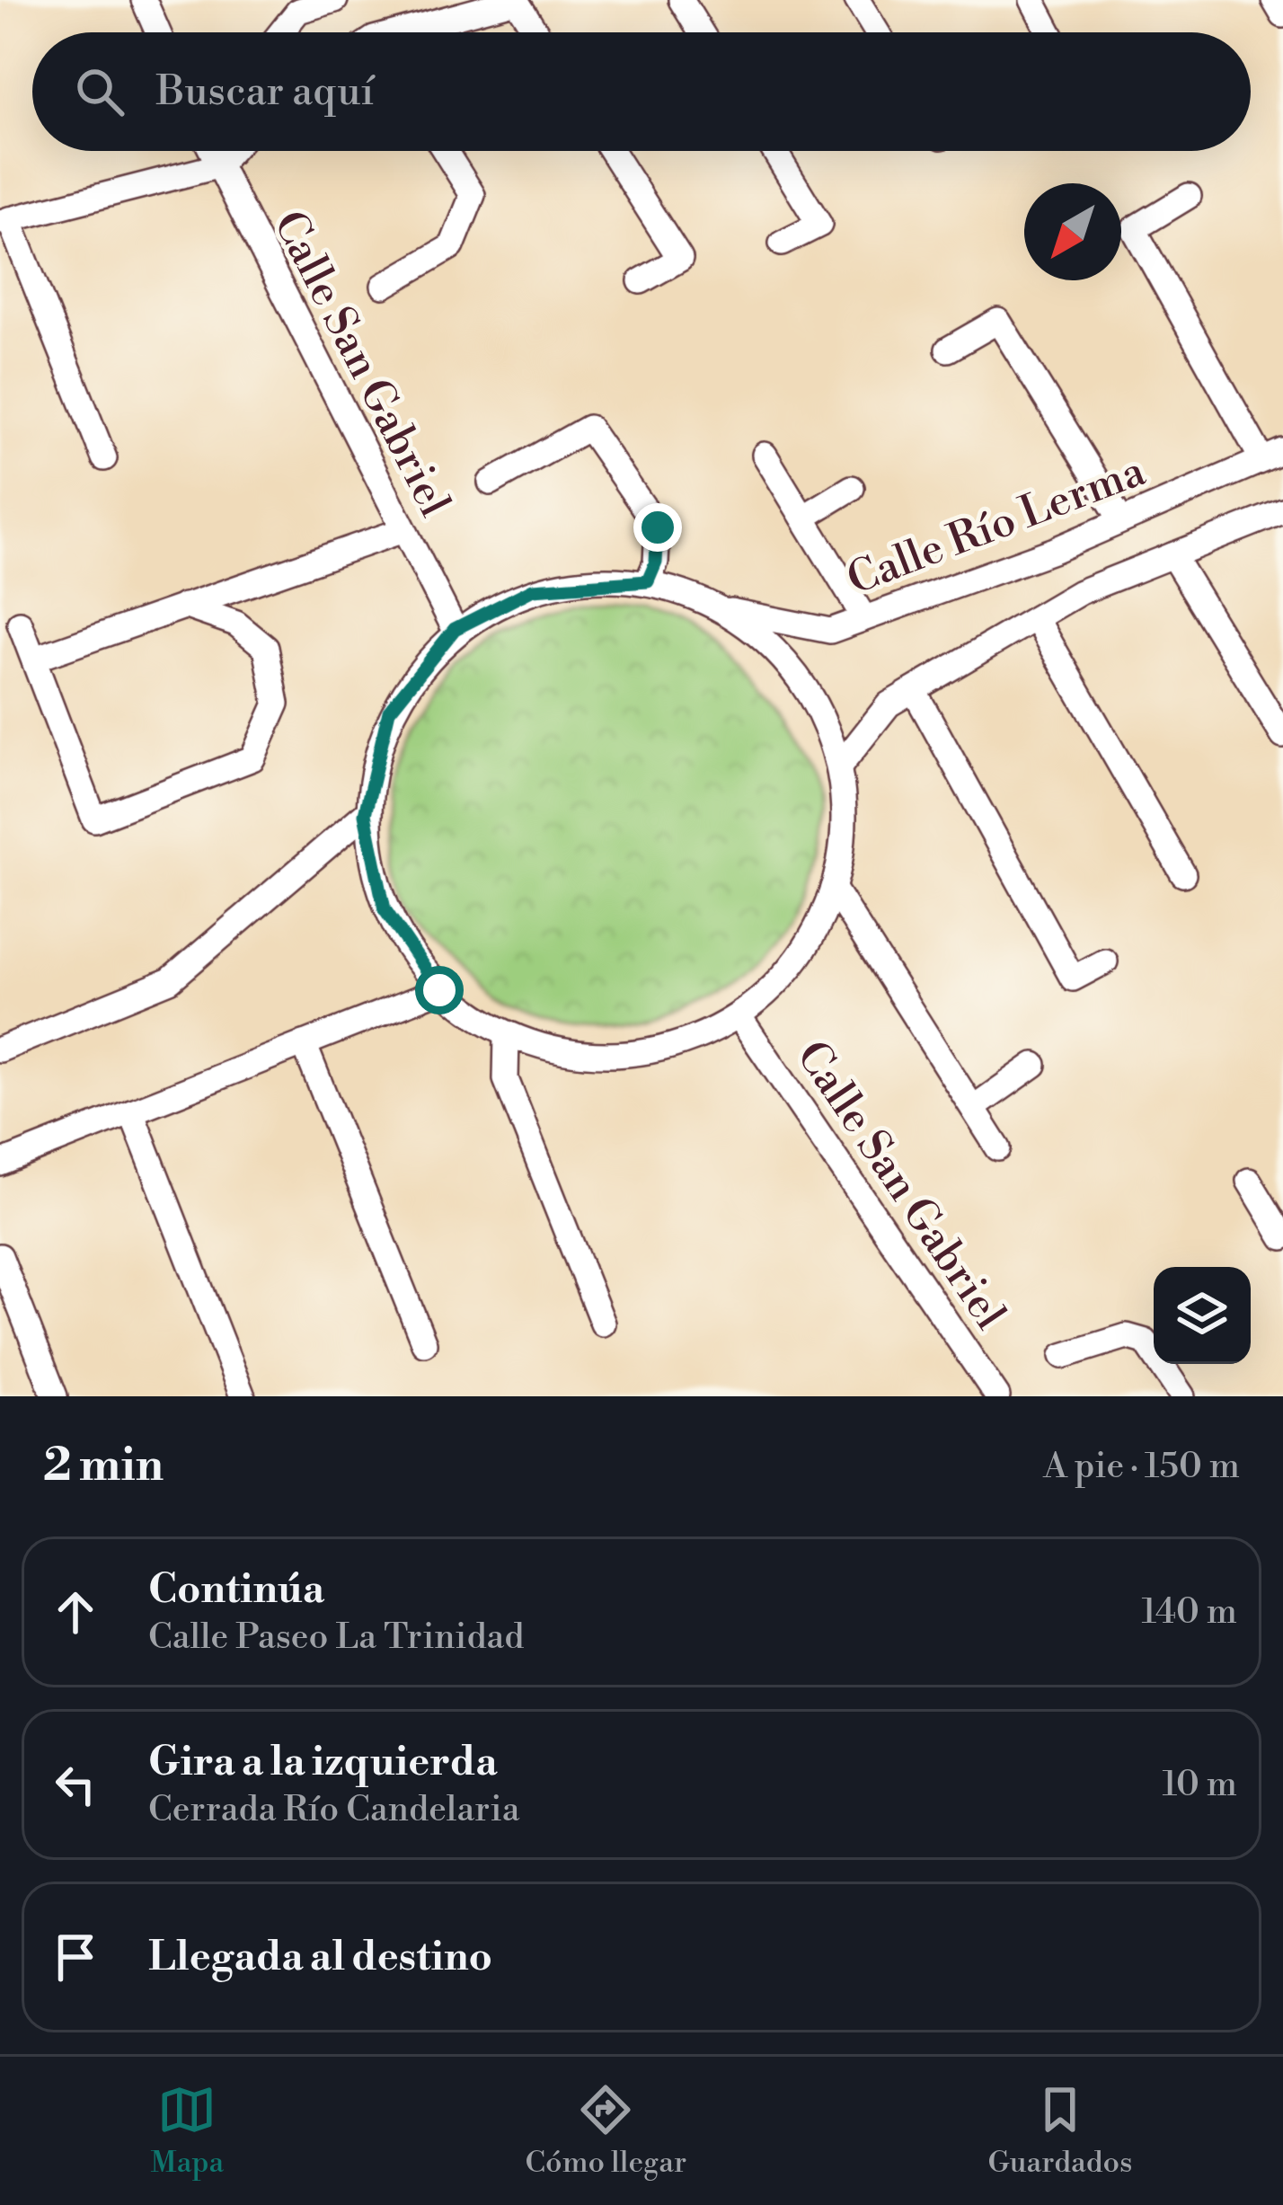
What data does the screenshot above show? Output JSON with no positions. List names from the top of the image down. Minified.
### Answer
{"streets":{"street":["Calle San Gabriel","Calle Río Lerma"]},"north":"bottom left","page":{"search":"Buscar aquí","heading":["2 min","A pie · 150 m"],"list":[["Continúa","Calle Paseo La Trinidad","140 m"],["Gira a la izquierda","Cerrada Río Candelaria","10 m"],"Llegada al destino"],"nav":["Mapa","Cómo llegar","Guardados"]}}
